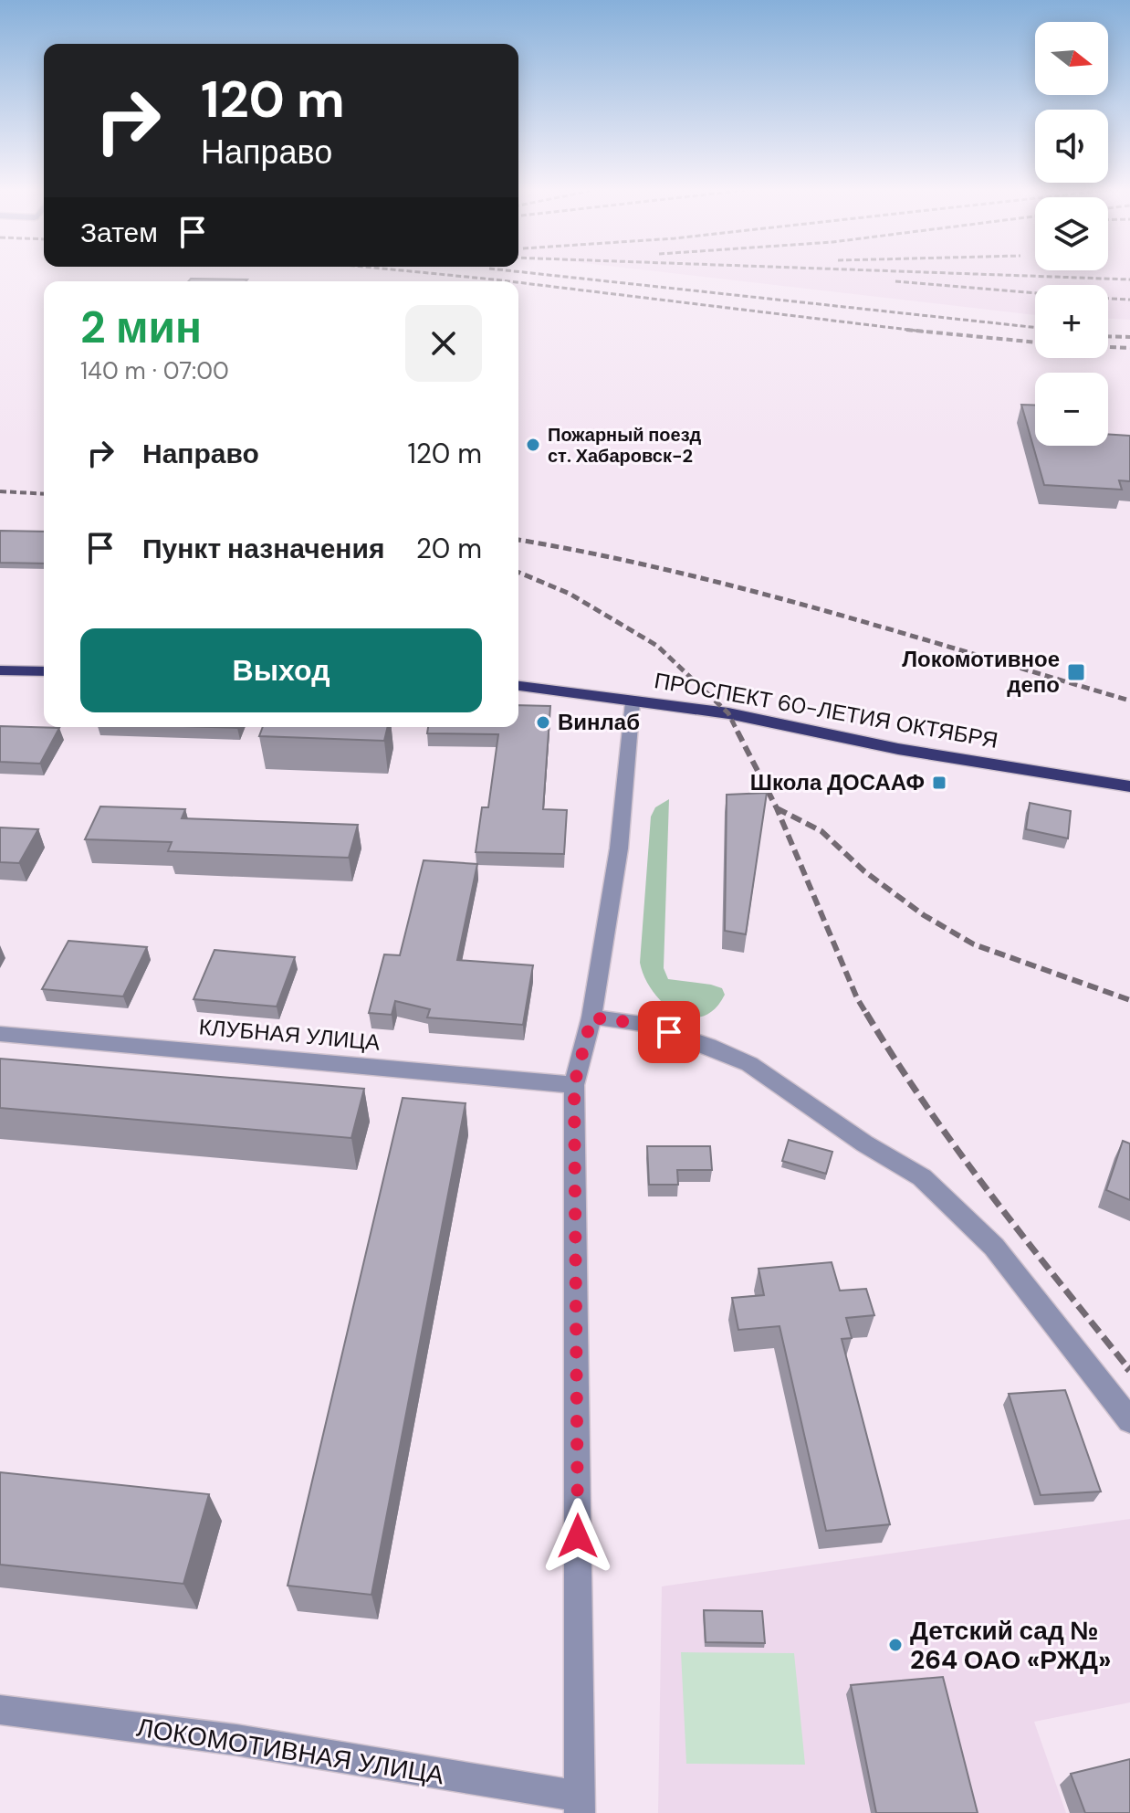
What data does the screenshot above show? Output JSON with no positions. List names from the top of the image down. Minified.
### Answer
{"streets":{"highway":["ПРОСПЕКТ 60-ЛЕТИЯ ОКТЯБРЯ"],"street":["КЛУБНАЯ УЛИЦА","ЛОКОМОТИВНАЯ УЛИЦА"]},"places":{"other":["Пожарный поезд ст. Хабаровск-2","Винлаб","Детский сад № 264 ОАО «РЖД»"],"transit":["Локомотивное депо","Школа ДОСААФ"]},"north":"right","page":{"map_buttons":["+","−"],"turn":["120 m","Направо"],"then":"Затем","heading":["2 мин","140 m · 07:00"],"list":[{"name":"Направо","value":"120 m"},{"name":"Пункт назначения","value":"20 m"}],"buttons":"Выход"}}
